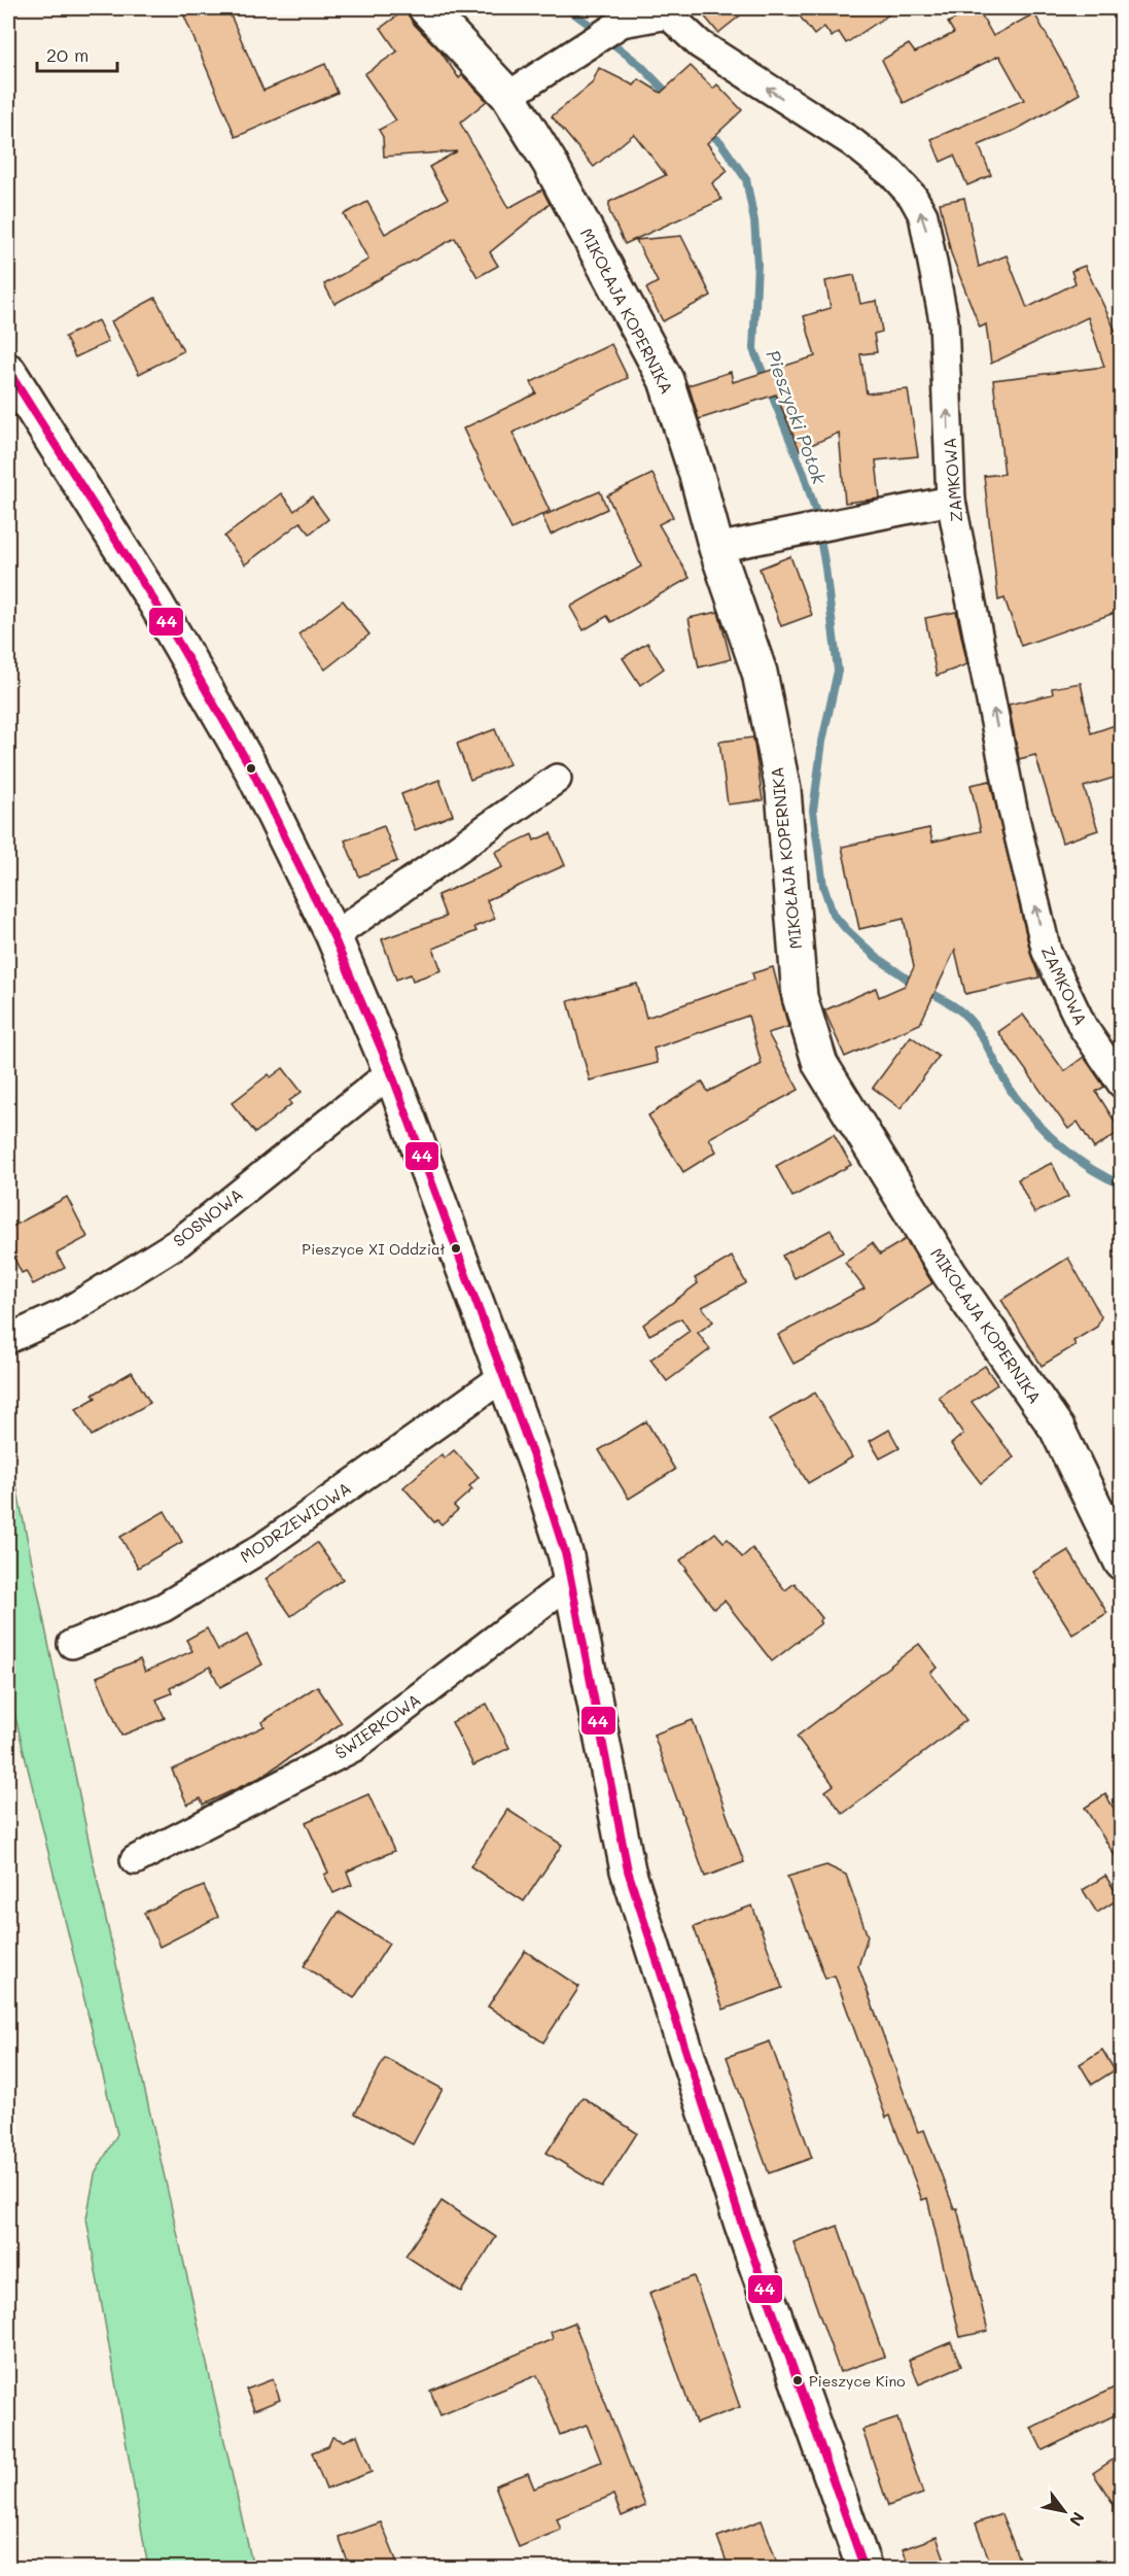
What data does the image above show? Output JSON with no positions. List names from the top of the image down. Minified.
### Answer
{"streets":{"street":["MIKOŁAJA KOPERNIKA","ZAMKOWA","SOSNOWA","MODRZEWIOWA","ŚWIERKOWA"]},"one_way":["ZAMKOWA"],"water":["Pieszycki Potok"],"places":["Pieszyce XI Oddział","Pieszyce Kino"],"lines":["transit line 44"],"scale_bar":"20 m","north":"bottom right"}
